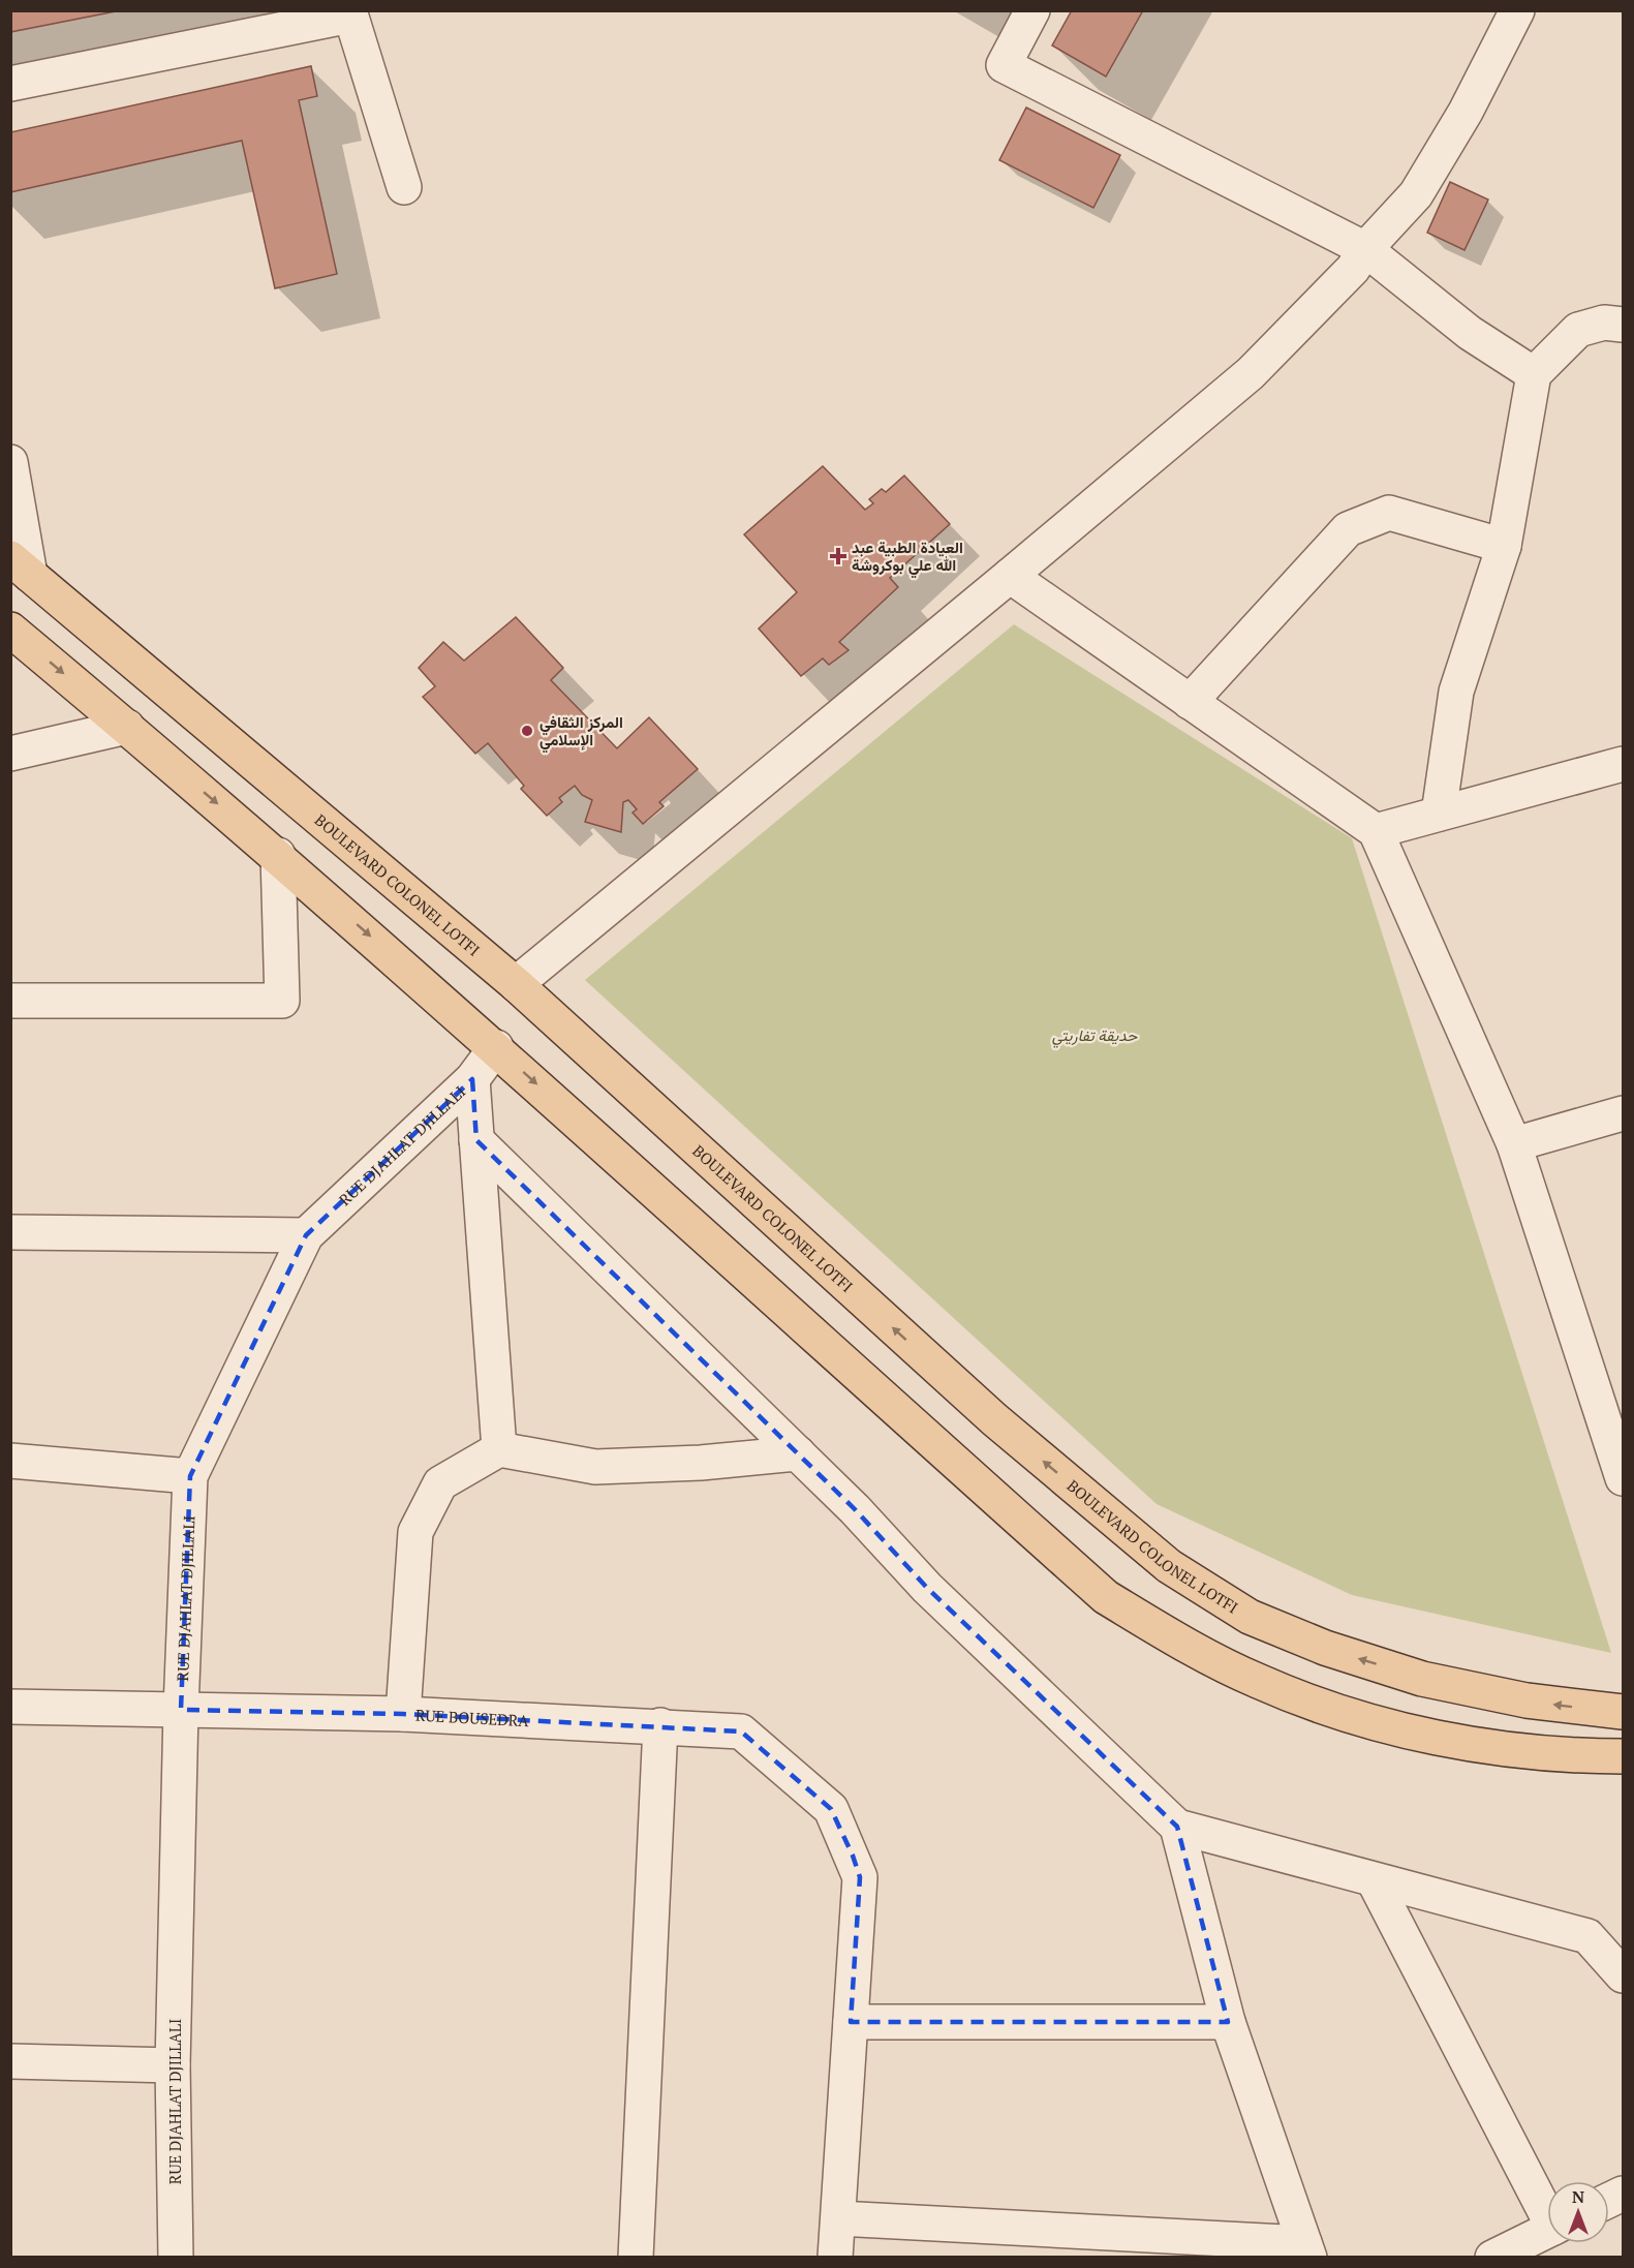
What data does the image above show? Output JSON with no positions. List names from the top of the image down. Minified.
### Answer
{"streets":{"main road":["BOULEVARD COLONEL LOTFI"],"street":["RUE DJAHLAT DJILLALI","RUE BOUSEDRA"]},"crossings":[["RUE DJAHLAT DJILLALI","RUE BOUSEDRA"]],"parks":["حديقة تفاريتي"],"places":{"health":["العيادة الطبية عبد الله علي بوكروشة"],"other":["المركز الثقافي الإسلامي"]},"north":"top"}
